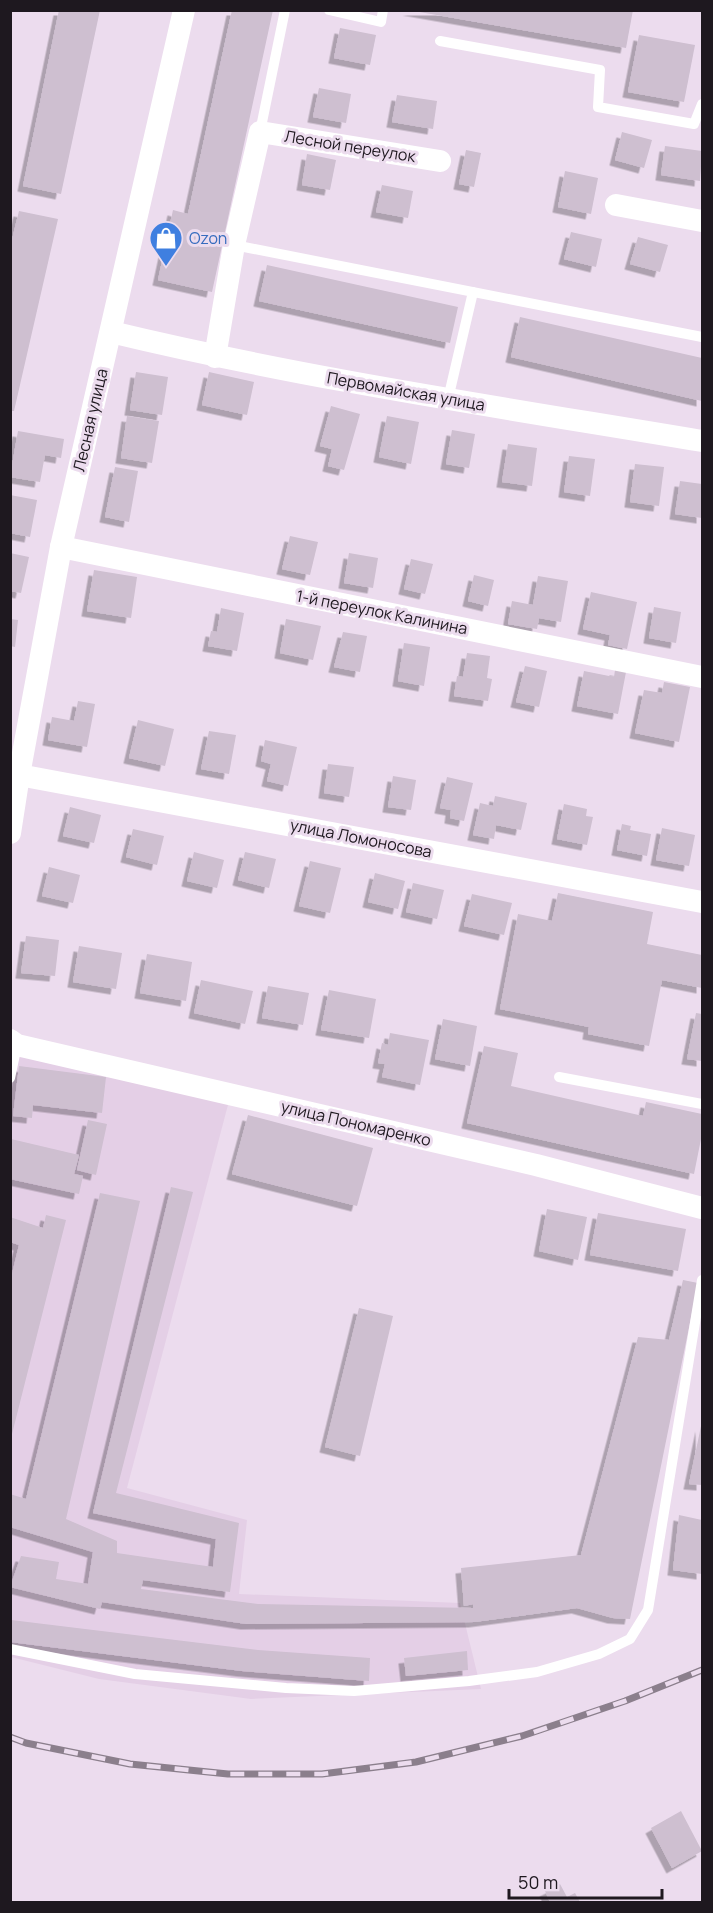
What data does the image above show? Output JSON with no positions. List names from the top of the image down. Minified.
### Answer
{"streets":{"street":["Лесной переулок","Первомайская улица","Лесная улица","1-й переулок Калинина","улица Ломоносова","улица Пономаренко"]},"crossings":[["Первомайская улица","Лесная улица"],["Лесная улица","1-й переулок Калинина"],["Лесная улица","улица Ломоносова"]],"places":{"shop":["Ozon"]},"scale_bar":"50 m"}
